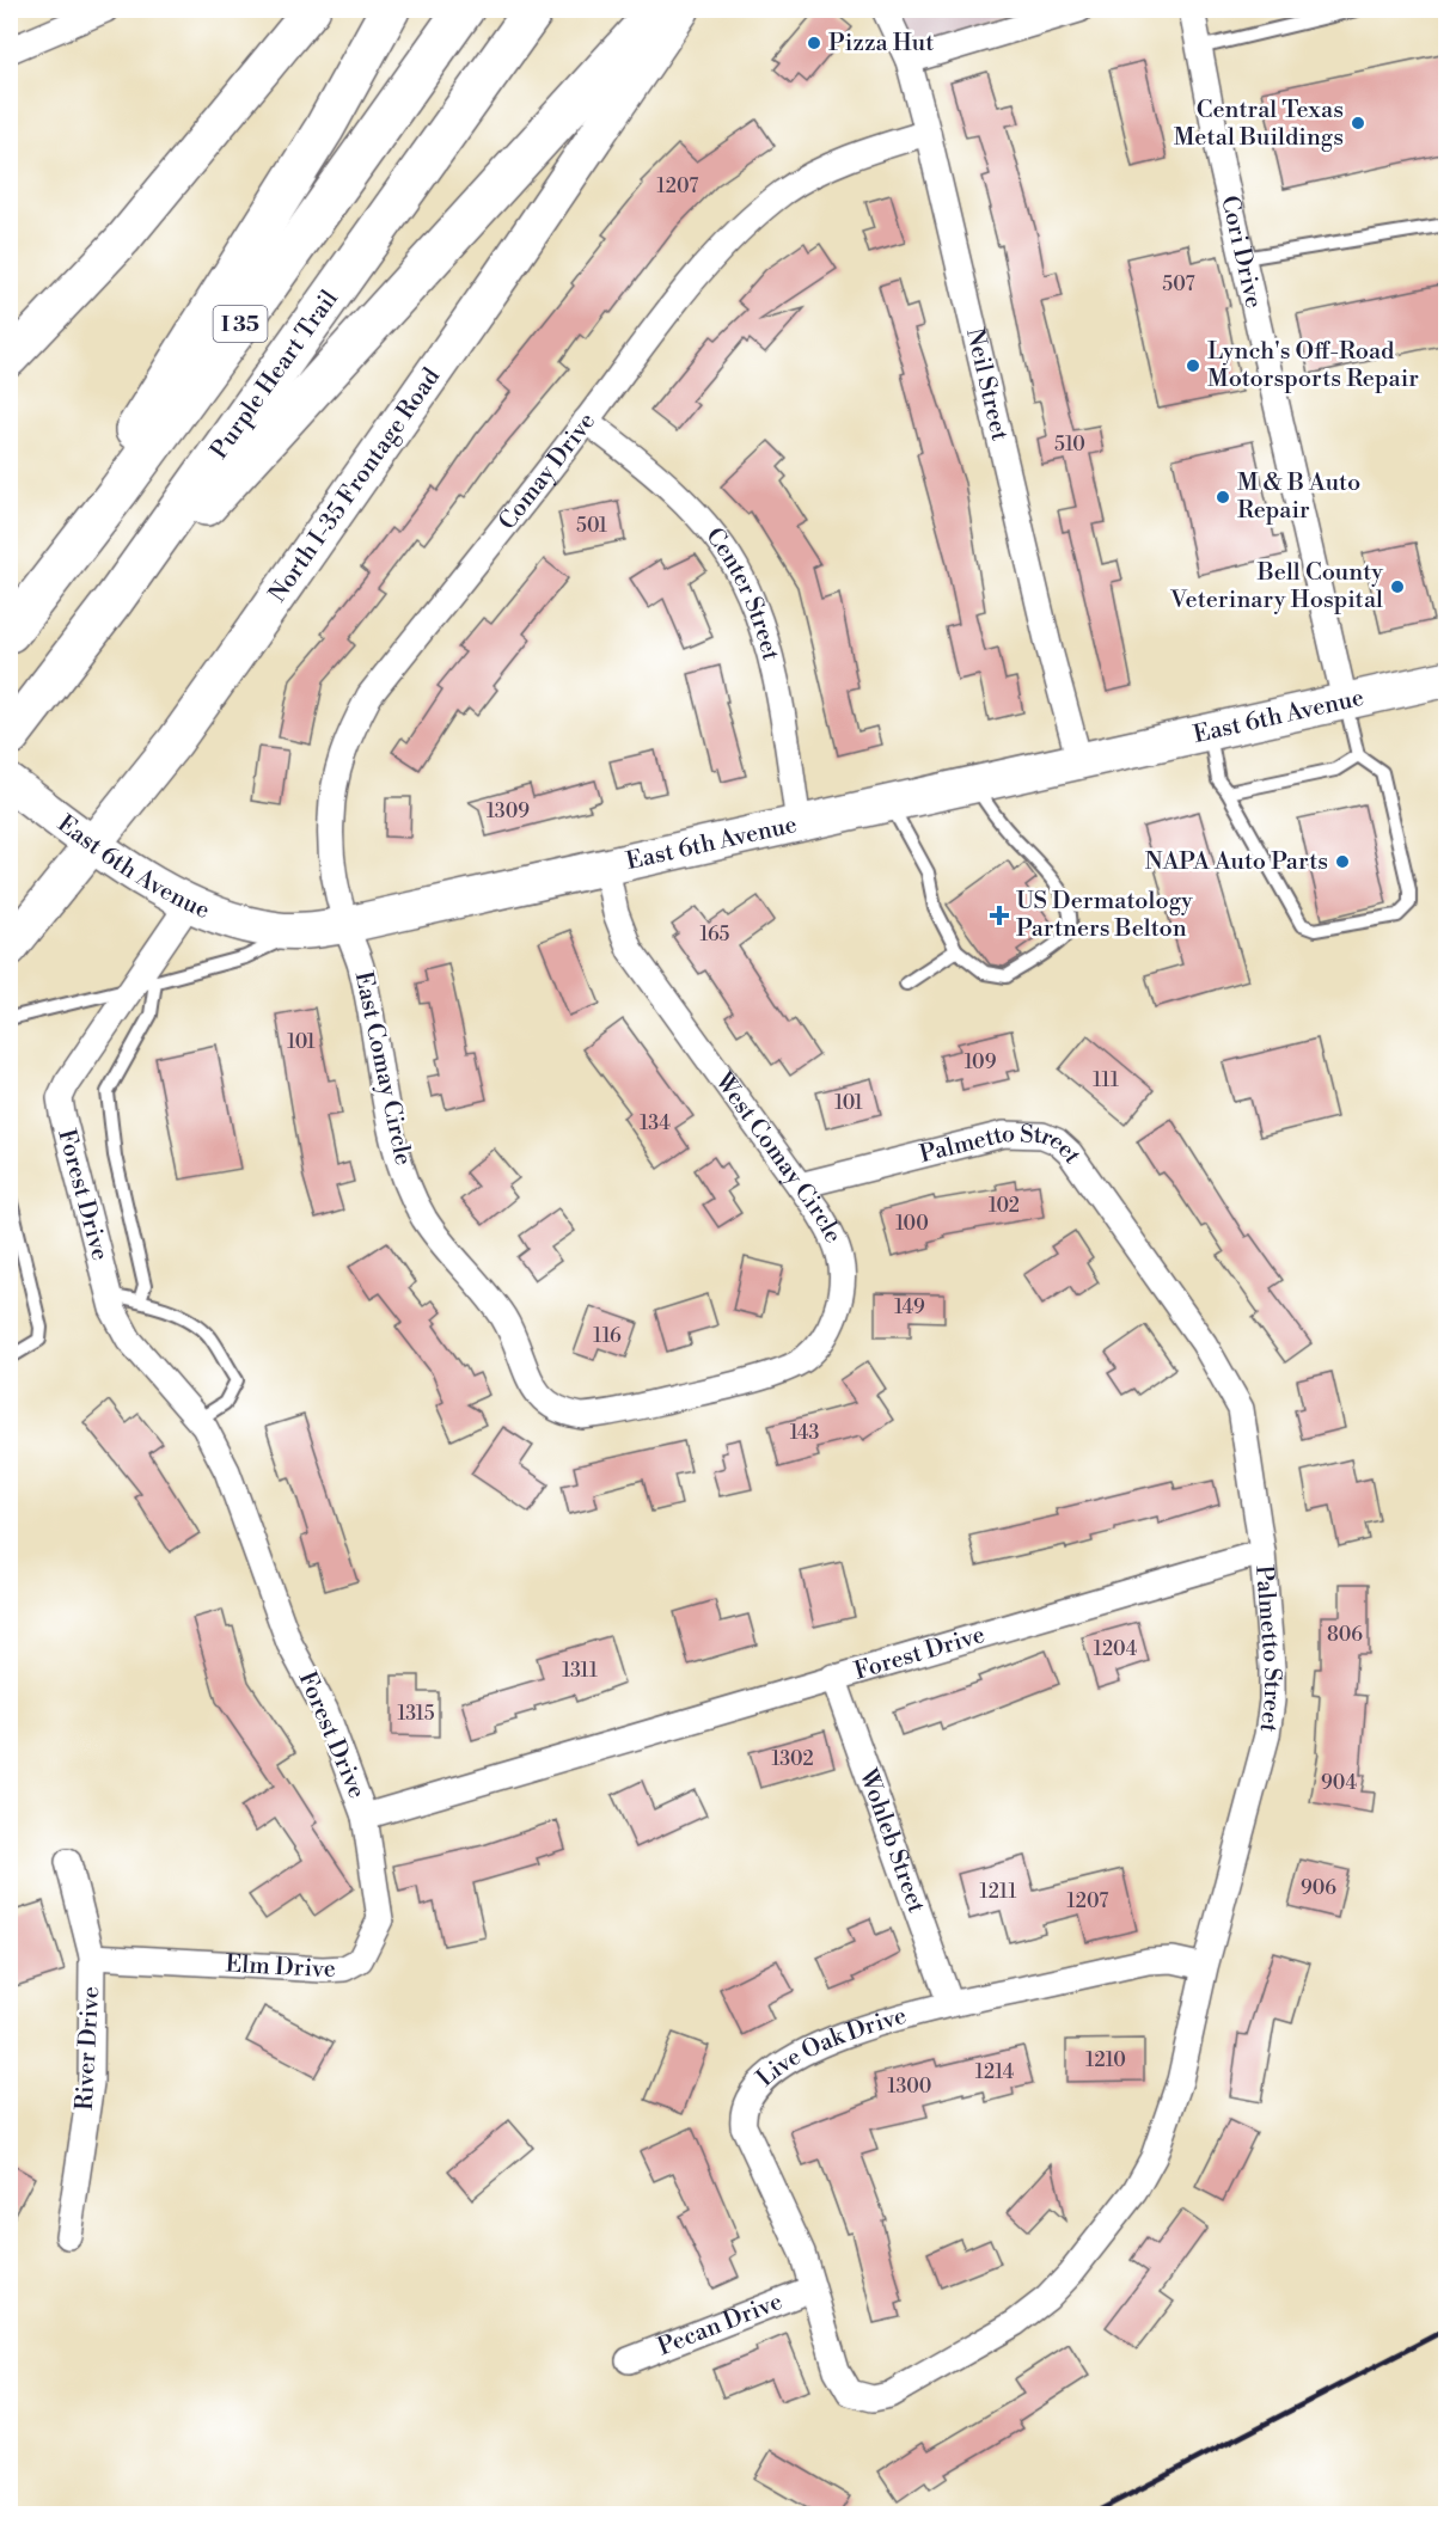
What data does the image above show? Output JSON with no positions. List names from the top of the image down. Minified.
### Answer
{"streets":{"highway":["I 35","Purple Heart Trail"],"main road":["North I-35 Frontage Road","East 6th Avenue"],"street":["Cori Drive","Neil Street","Comay Drive","Center Street","East Comay Circle","West Comay Circle","Palmetto Street","Forest Drive","Wohleb Street","Elm Drive","River Drive","Live Oak Drive","Pecan Drive"]},"crossings":[["Cori Drive","East 6th Avenue"],["Neil Street","Comay Drive"],["Neil Street","East 6th Avenue"],["Comay Drive","Center Street"],["Comay Drive","East 6th Avenue"],["Comay Drive","East Comay Circle"],["North I-35 Frontage Road","East 6th Avenue"],["Center Street","East 6th Avenue"],["East 6th Avenue","East Comay Circle"],["East 6th Avenue","West Comay Circle"],["East 6th Avenue","Forest Drive"],["East Comay Circle","West Comay Circle"],["West Comay Circle","Palmetto Street"],["Palmetto Street","Forest Drive"],["Palmetto Street","Live Oak Drive"],["Forest Drive","Wohleb Street"],["Forest Drive","Elm Drive"],["Wohleb Street","Live Oak Drive"],["Elm Drive","River Drive"],["Live Oak Drive","Pecan Drive"]],"places":{"other":["Pizza Hut","Central Texas Metal Buildings","Lynch's Off-Road Motorsports Repair","M & B Auto Repair","Bell County Veterinary Hospital","NAPA Auto Parts"],"health":["US Dermatology Partners Belton"]},"house_numbers":["1207","507","510","501","1309","165","101","109","111","101","134","102","100","149","116","143","806","1204","1311","1315","1302","904","906","1211","1207","1210","1214","1300"]}
